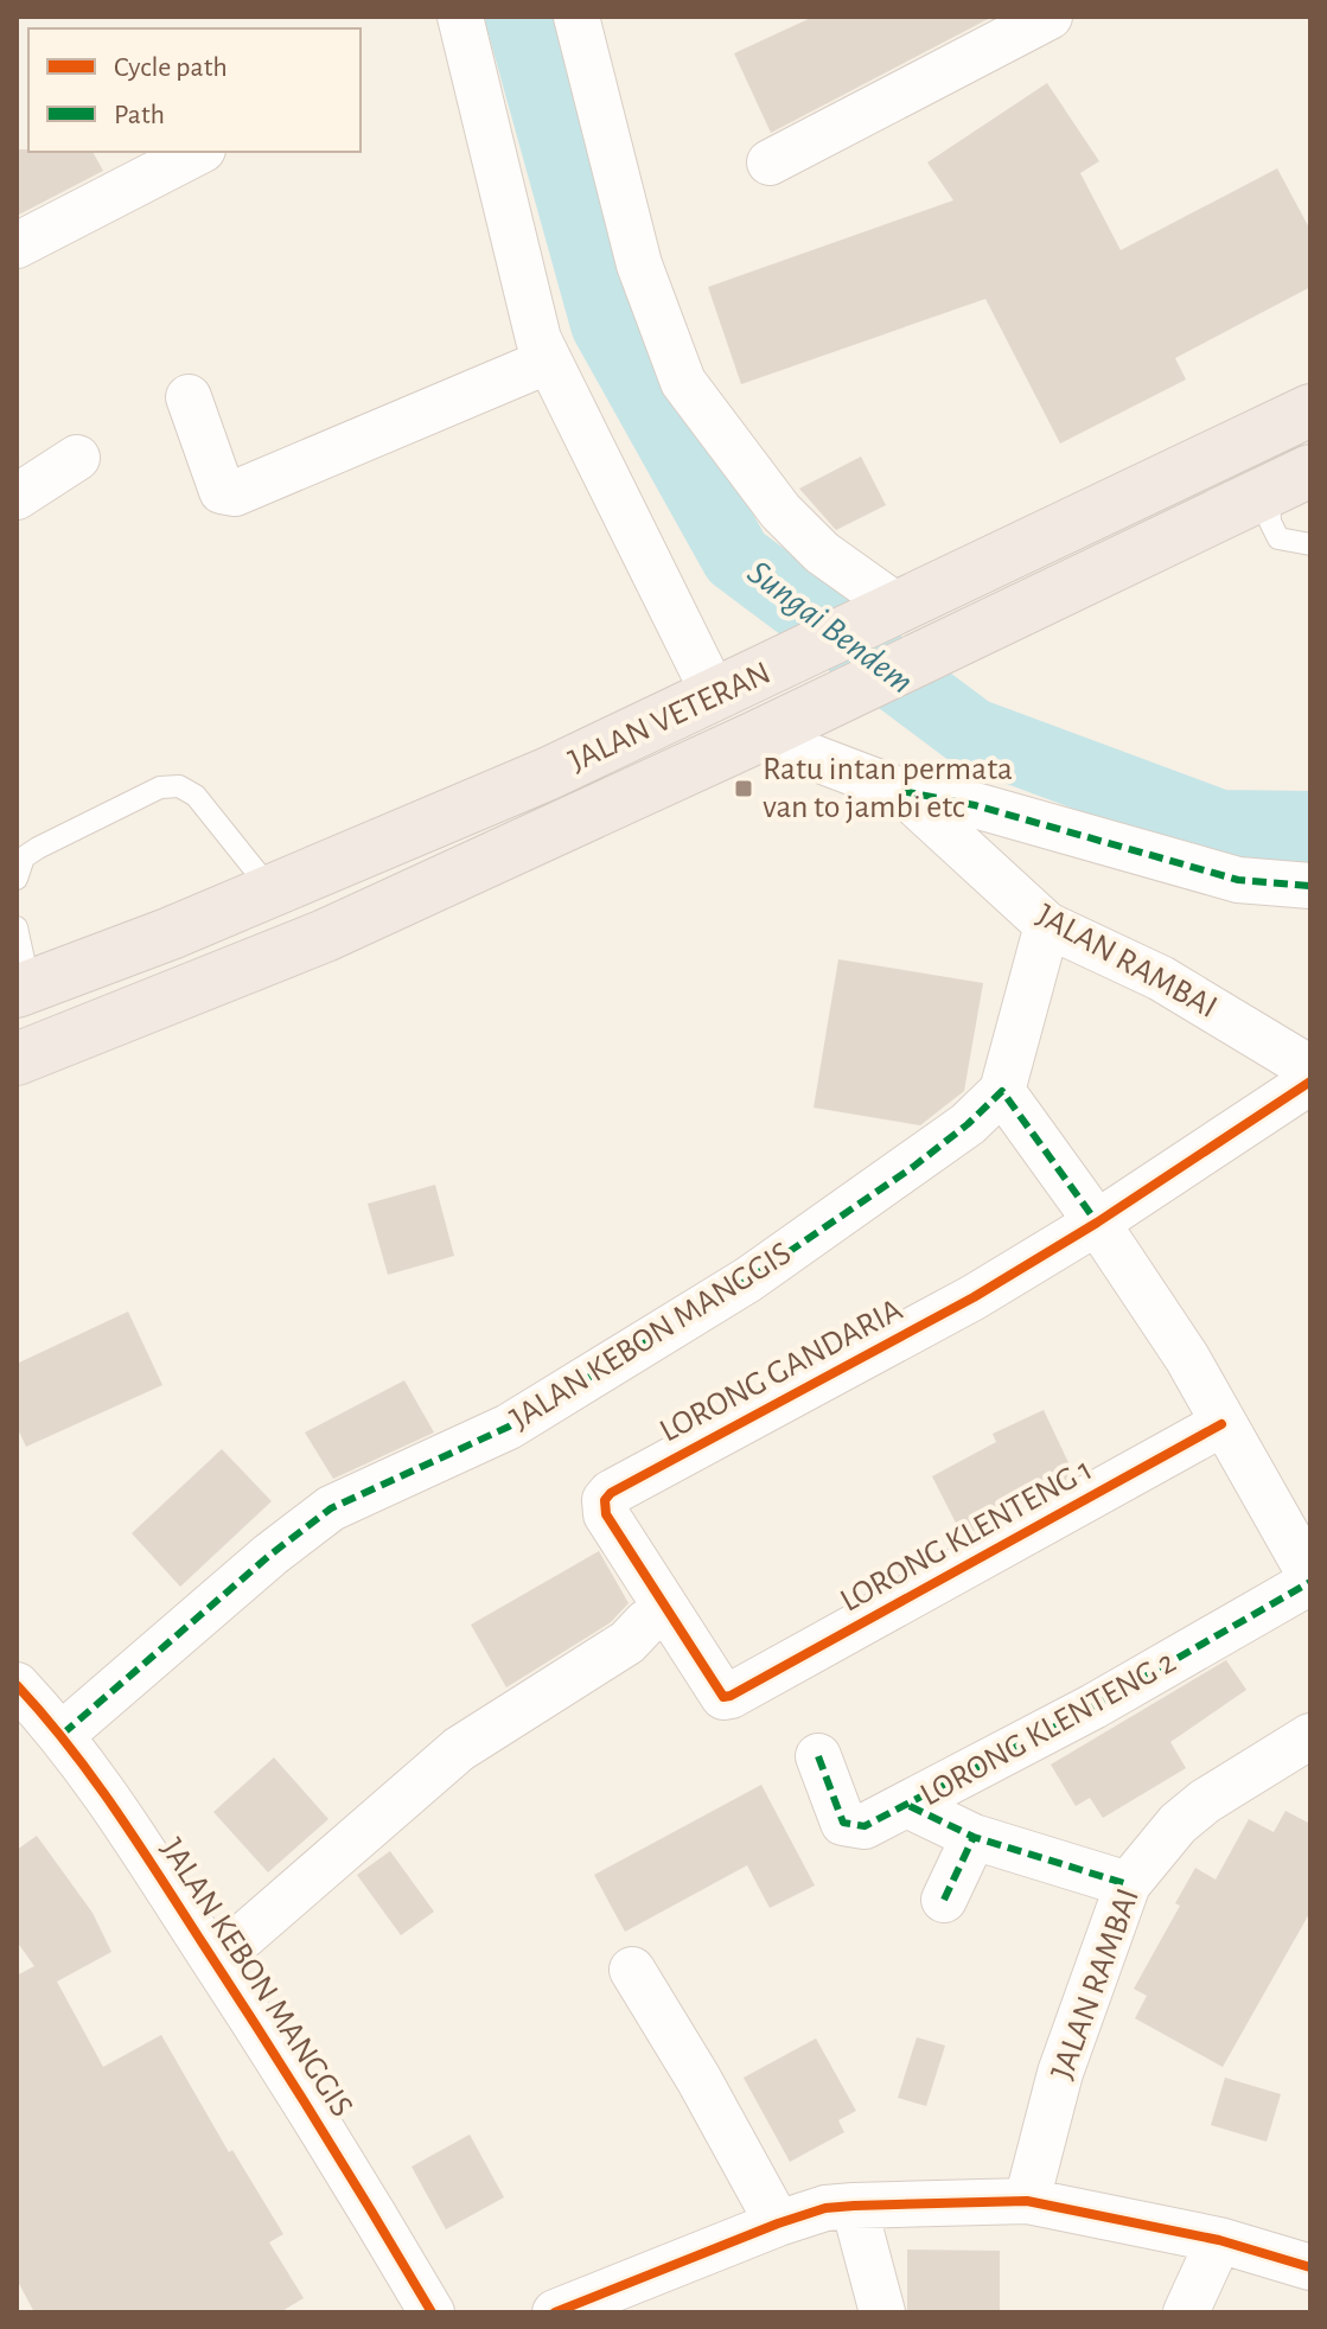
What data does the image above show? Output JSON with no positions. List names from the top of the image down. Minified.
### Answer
{"streets":{"highway":["JALAN VETERAN"],"street":["JALAN RAMBAI","JALAN KEBON MANGGIS","LORONG GANDARIA","LORONG KLENTENG 1","LORONG KLENTENG 2"]},"crossings":[["JALAN VETERAN","JALAN RAMBAI"],["LORONG GANDARIA","LORONG KLENTENG 1"]],"water":["Sungai Bendem"],"places":{"transit":["Ratu intan permata van to jambi etc"]},"legend":["Cycle path","Path"]}
